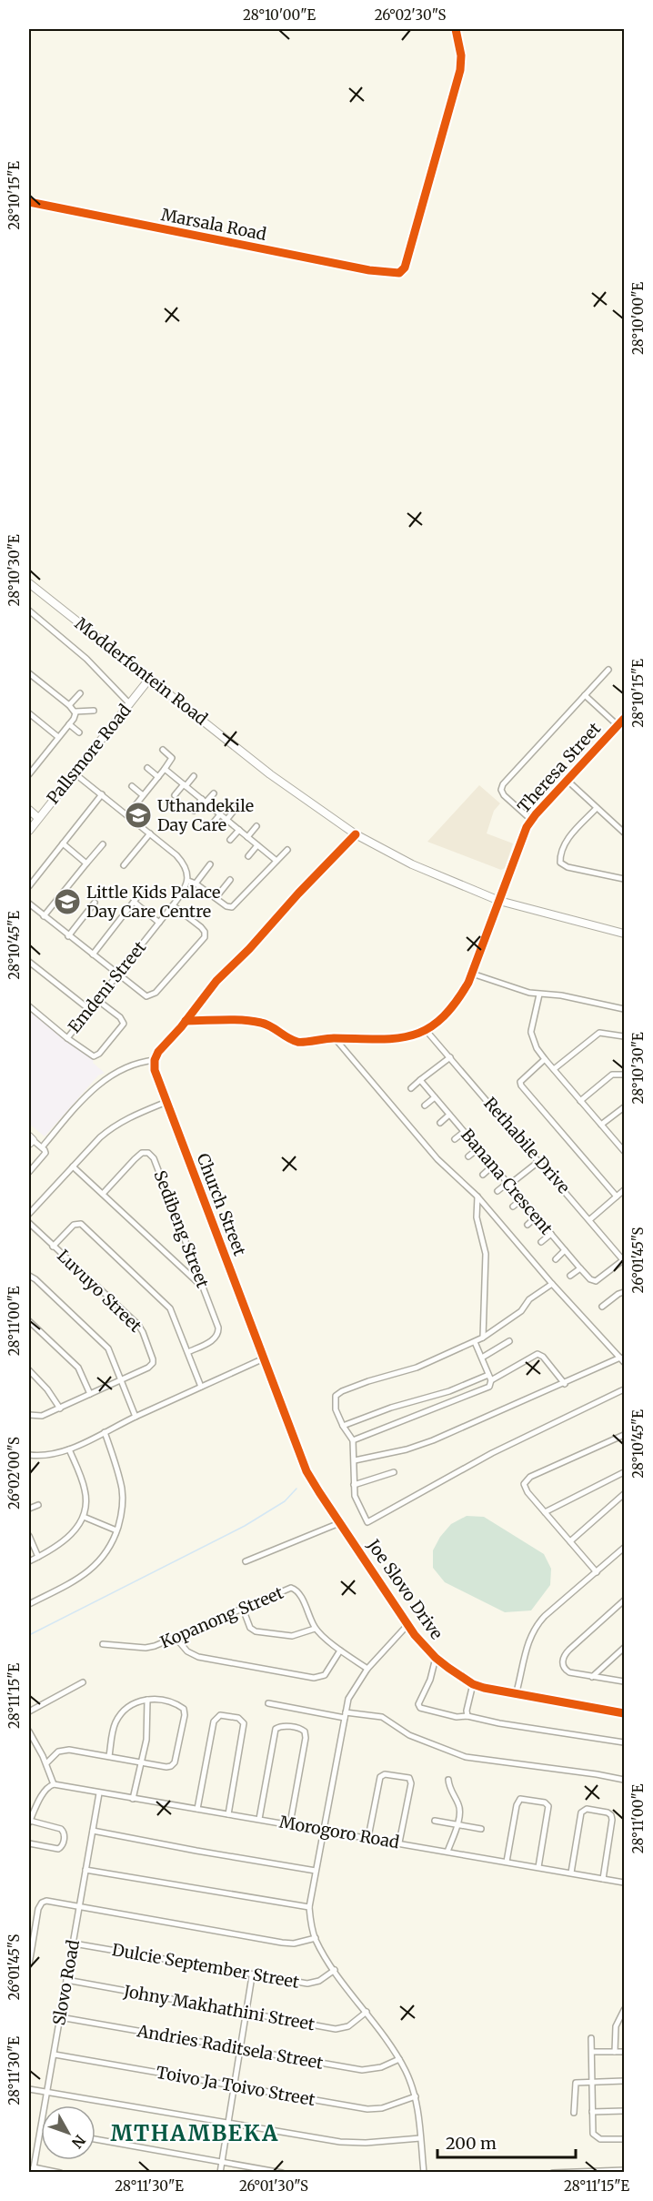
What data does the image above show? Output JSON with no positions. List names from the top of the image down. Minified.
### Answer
{"streets":{"main road":["Modderfontein Road","Pallsmore Road"],"street":["Marsala Road","Theresa Street","Emdeni Street","Rethabile Drive","Banana Crescent","Church Street","Sedibeng Street","Luvuyo Street","Joe Slovo Drive","Kopanong Street","Morogoro Road","Dulcie September Street","Slovo Road","Johny Makhathini Street","Andries Raditsela Street","Toivo Ja Toivo Street"]},"crossings":[["Modderfontein Road","Pallsmore Road"],["Modderfontein Road","Theresa Street"],["Theresa Street","Rethabile Drive"],["Rethabile Drive","Banana Crescent"],["Church Street","Joe Slovo Drive"],["Morogoro Road","Slovo Road"],["Dulcie September Street","Slovo Road"],["Slovo Road","Johny Makhathini Street"],["Slovo Road","Andries Raditsela Street"],["Slovo Road","Toivo Ja Toivo Street"]],"districts":["MTHAMBEKA"],"places":{"school or university":["Uthandekile Day Care","Little Kids Palace Day Care Centre"]},"scale_bar":"200 m","north":"bottom right","coordinates":["28°10'00\"E","26°02'30\"S","28°10'15\"E","28°10'30\"E","28°10'45\"E","26°01'45\"S","28°11'00\"E","26°02'00\"S","28°11'15\"E","28°11'30\"E","26°01'30\"S"]}
